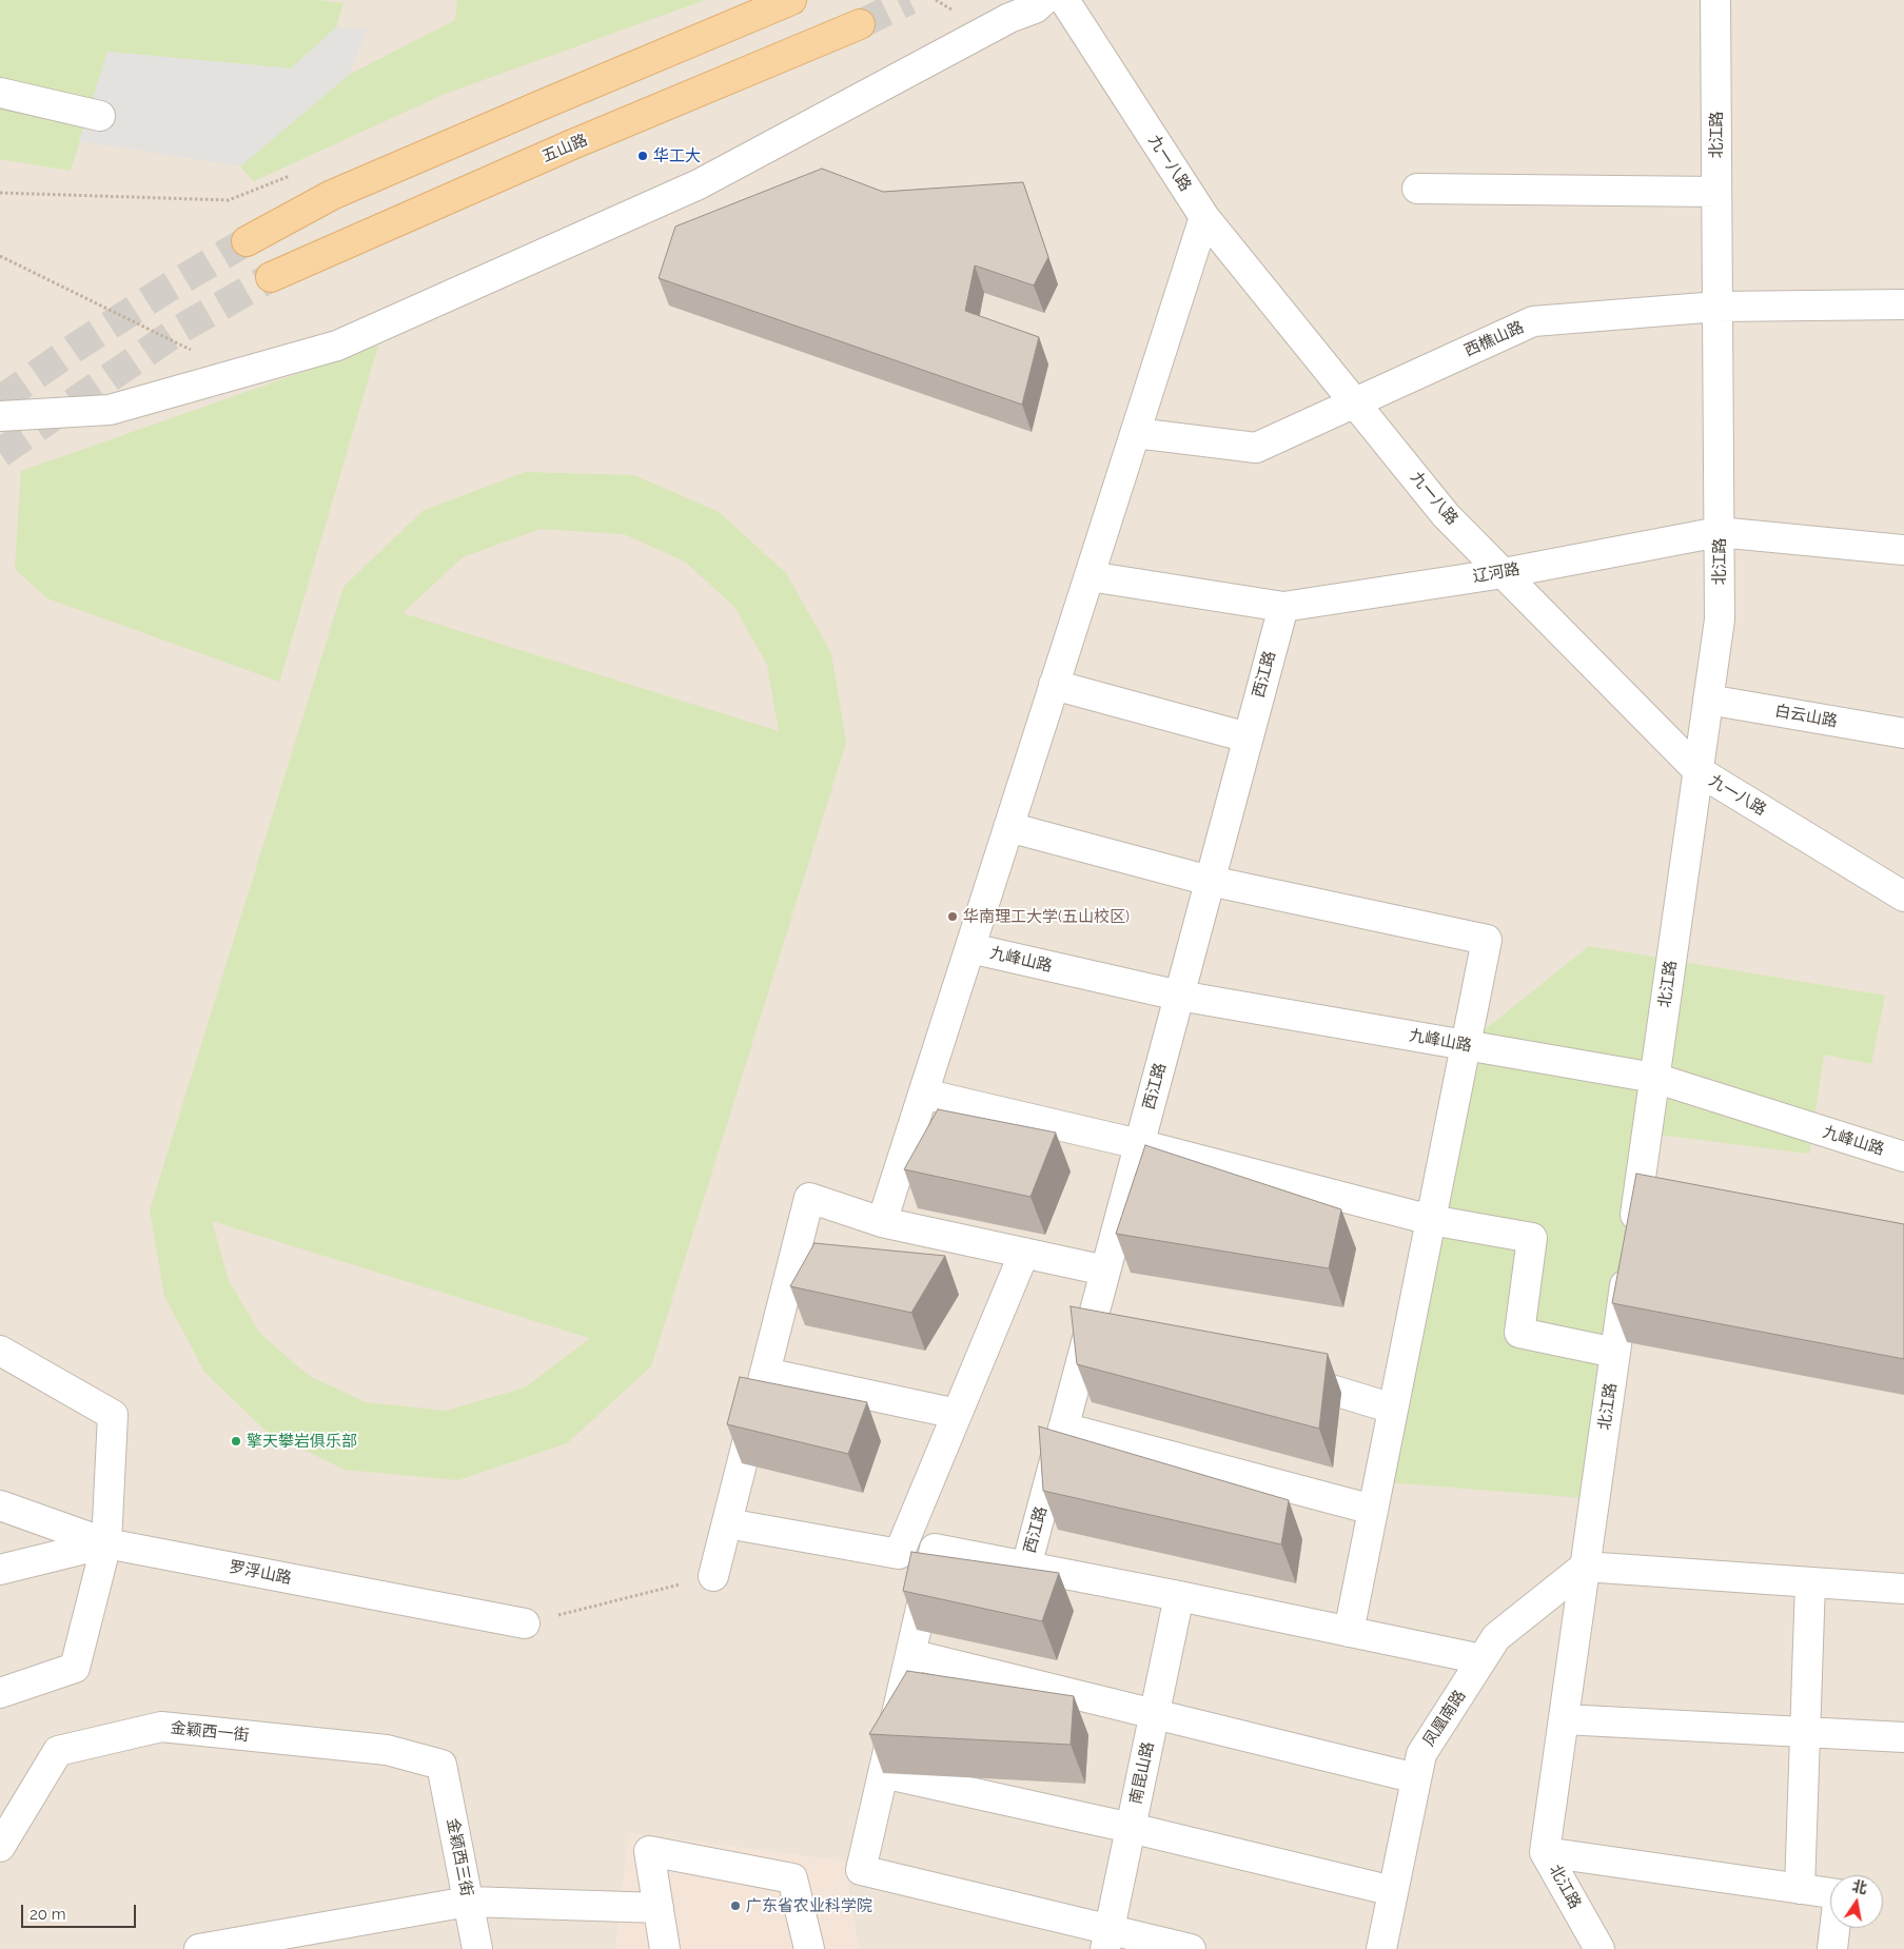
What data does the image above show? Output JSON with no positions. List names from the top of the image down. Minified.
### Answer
{"streets":{"main road":["五山路"],"street":["北江路","九一八路","西樵山路","辽河路","西江路","白云山路","九峰山路","罗浮山路","凤凰南路","金颖西一街","南昆山路","金颖西三街"]},"crossings":[["北江路","九一八路"],["北江路","西樵山路"],["北江路","辽河路"],["北江路","白云山路"],["北江路","九峰山路"],["北江路","凤凰南路"],["九一八路","西樵山路"],["九一八路","辽河路"],["辽河路","西江路"],["西江路","九峰山路"],["金颖西一街","金颖西三街"]],"places":["华工大","华南理工大学(五山校区)","擎天攀岩俱乐部","广东省农业科学院"],"scale_bar":"20 m","north":"top"}
